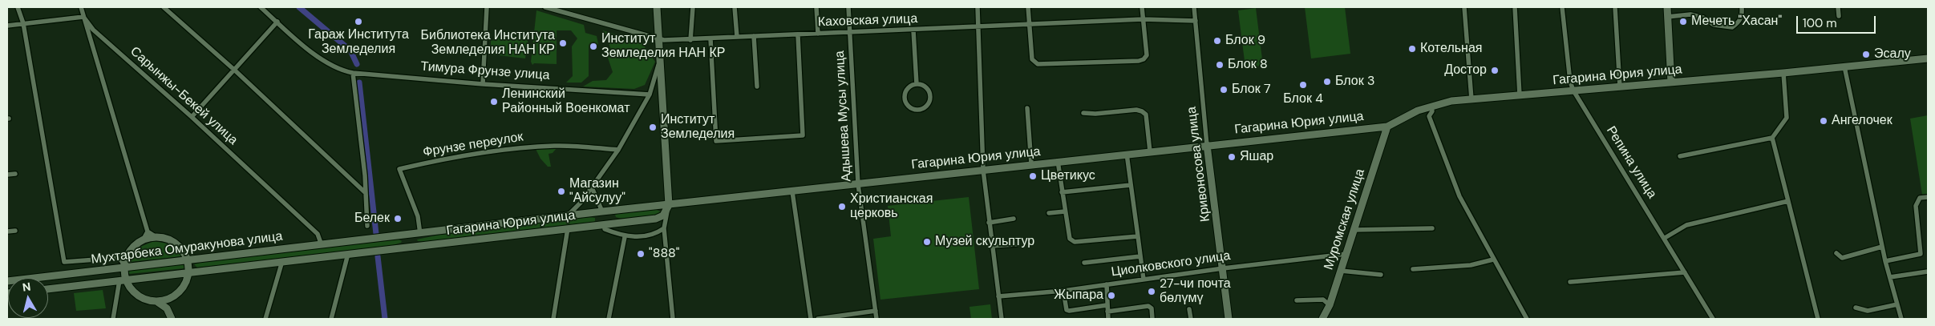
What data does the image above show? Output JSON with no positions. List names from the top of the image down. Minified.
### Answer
{"streets":{"main road":["Гагарина Юрия улица","Кривоносова улица","Муромская улица","Мухтарбека Омуракунова улица"],"street":["Каховская улица","Тимура Фрунзе улица","Сарынжы-Бекей улица","Адышева Мусы улица","Фрунзе переулок","Репина улица","Циолковского улица"]},"crossings":[["Каховская улица","Адышева Мусы улица"],["Каховская улица","Кривоносова улица"],["Гагарина Юрия улица","Адышева Мусы улица"],["Гагарина Юрия улица","Фрунзе переулок"],["Гагарина Юрия улица","Репина улица"],["Гагарина Юрия улица","Кривоносова улица"],["Гагарина Юрия улица","Муромская улица"],["Гагарина Юрия улица","Мухтарбека Омуракунова улица"],["Сарынжы-Бекей улица","Мухтарбека Омуракунова улица"],["Кривоносова улица","Циолковского улица"],["Муромская улица","Циолковского улица"]],"places":["Гараж Института Земледелия","Мечеть \"Хасан\"","Блок 9","Библиотека Института Земледелия НАН КР","Институт Земледелия НАН КР","Котельная","Эсалу","Блок 8","Достор","Блок 3","Блок 4","Блок 7","Ленинский Районный Военкомат","Ангелочек","Институт Земледелия","Яшар","Цветикус","Магазин \"Айсулуу\"","Христианская церковь","Белек","Музей скульптур","\"888\"","27-чи почта бөлүмү","Жыпара"],"scale_bar":"100 m","north":"top"}
